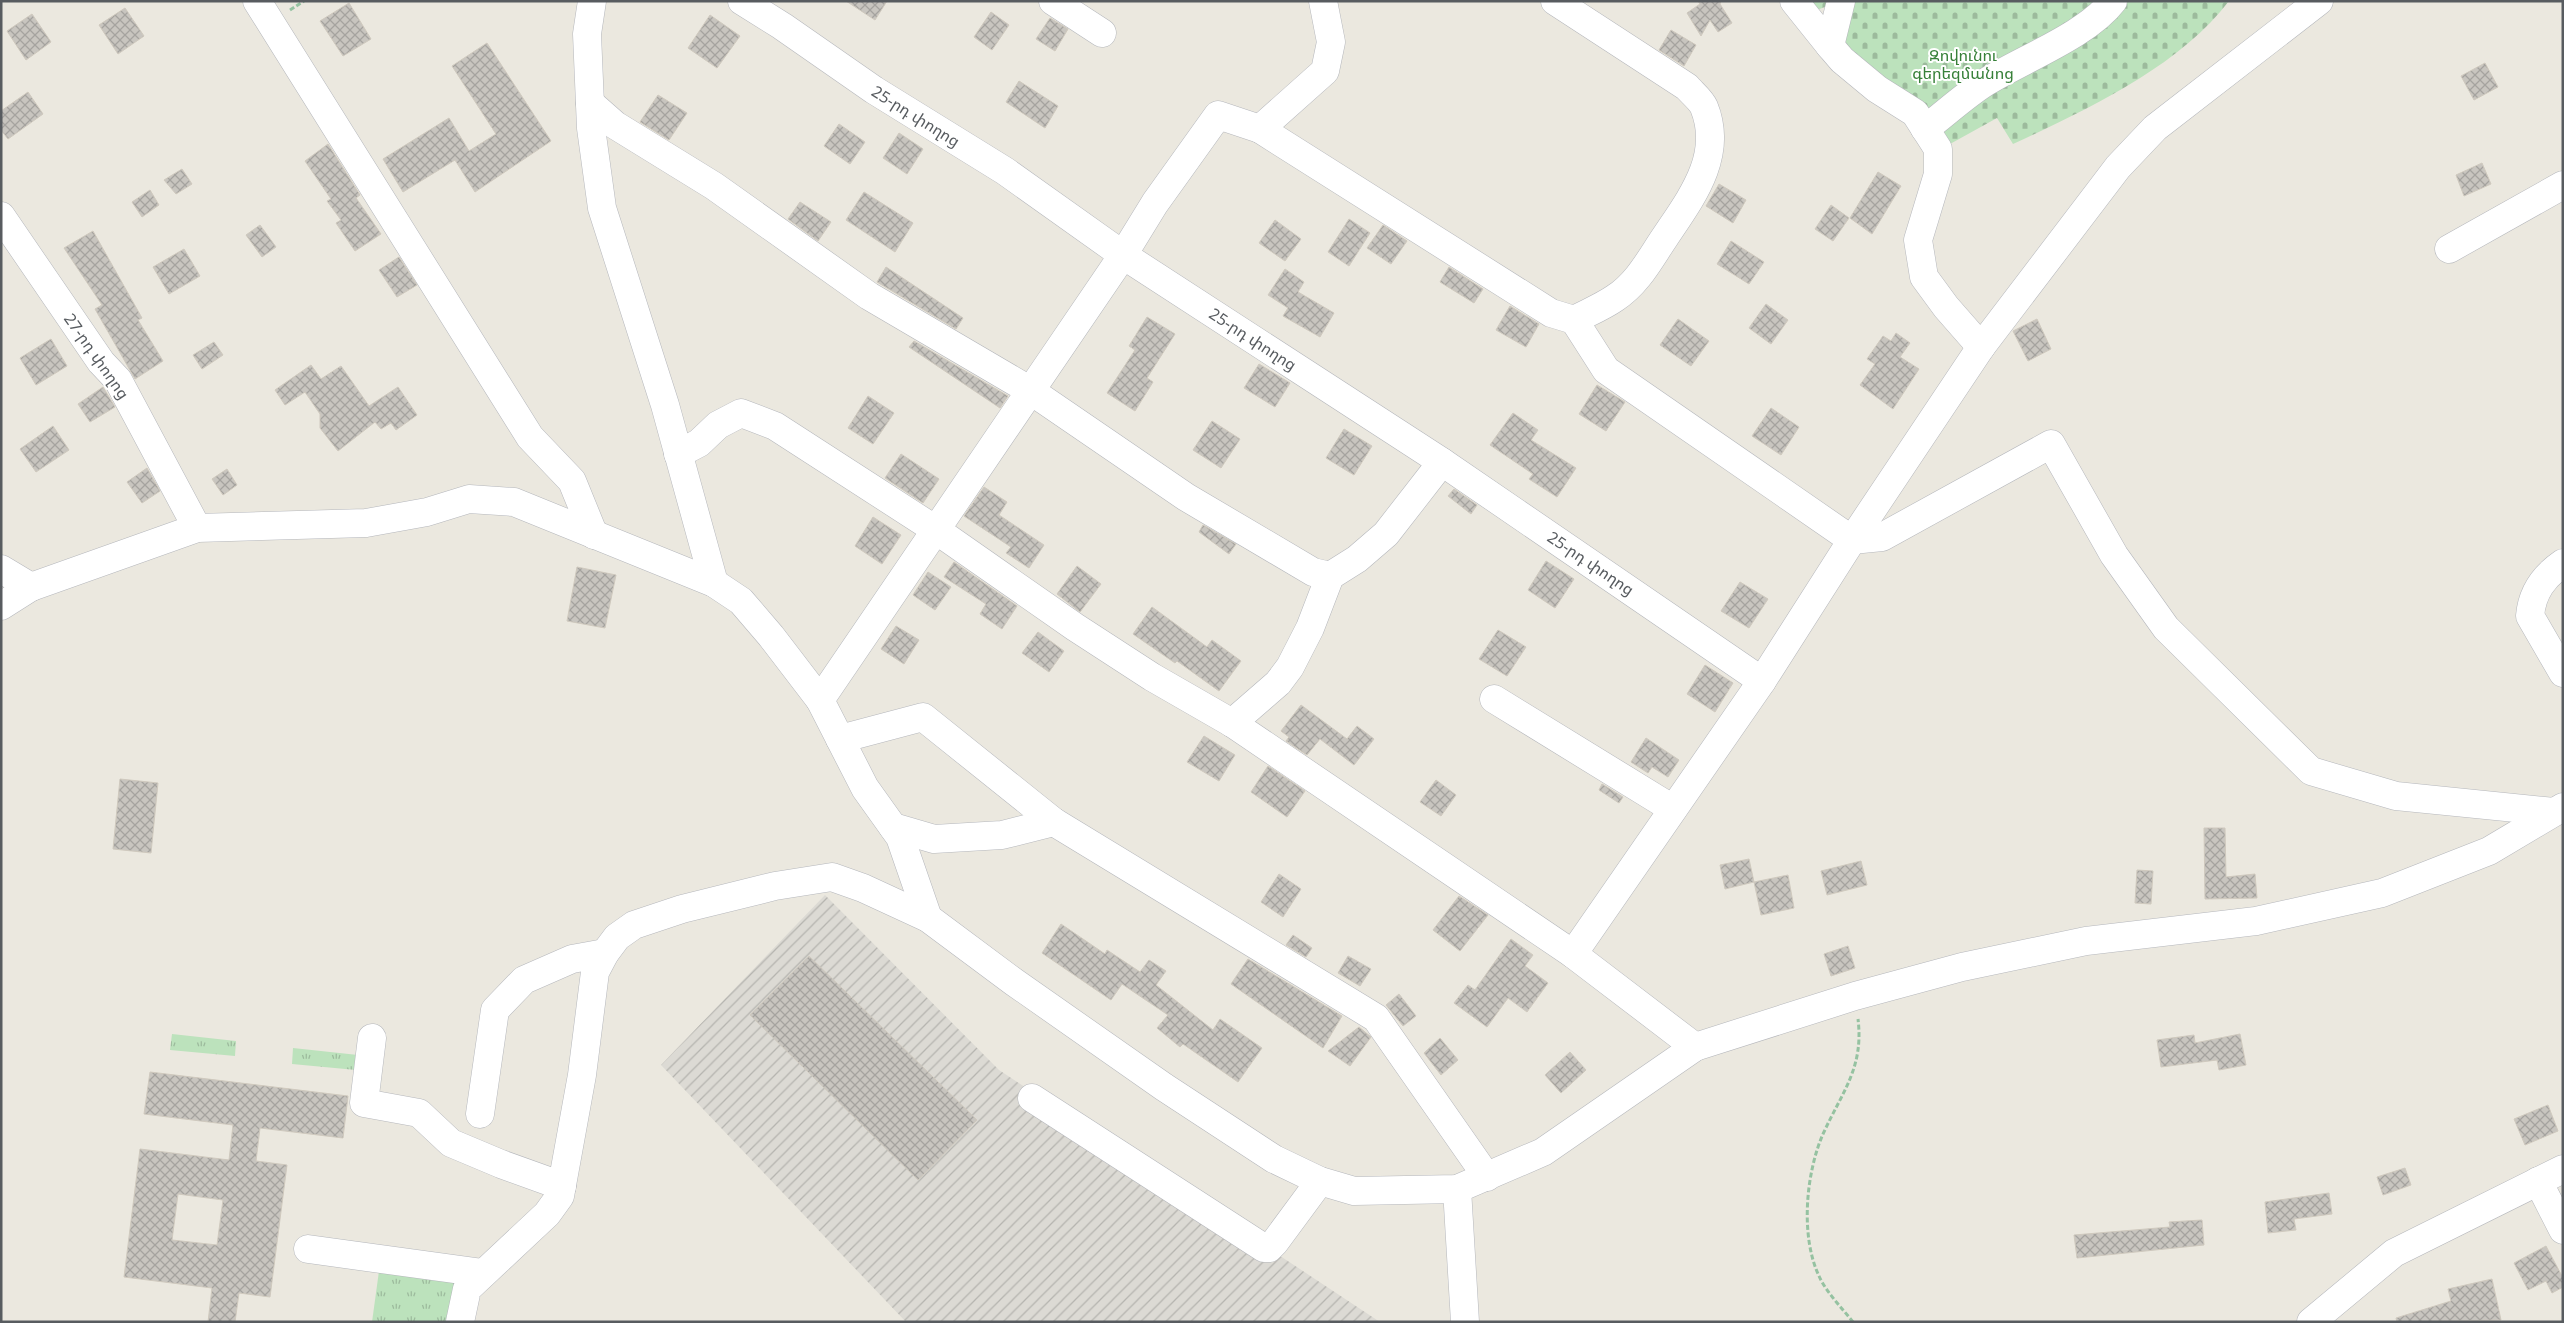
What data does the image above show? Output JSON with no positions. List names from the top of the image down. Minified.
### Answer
{"streets":{"street":["25-րդ փողոց","27-րդ փողոց"]},"parks":["Զովունու գերեզմանոց"]}
